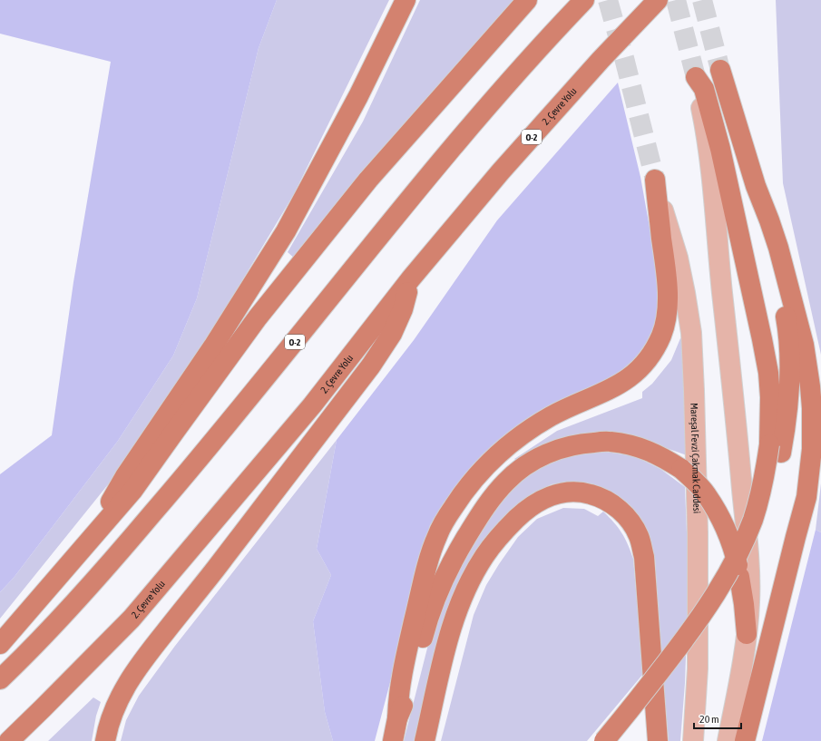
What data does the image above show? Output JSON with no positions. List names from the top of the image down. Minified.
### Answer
{"streets":{"highway":["2. Çevre Yolu","O-2"],"main road":["Mareşal Fevzi Çakmak Caddesi"]},"scale_bar":"20 m"}
